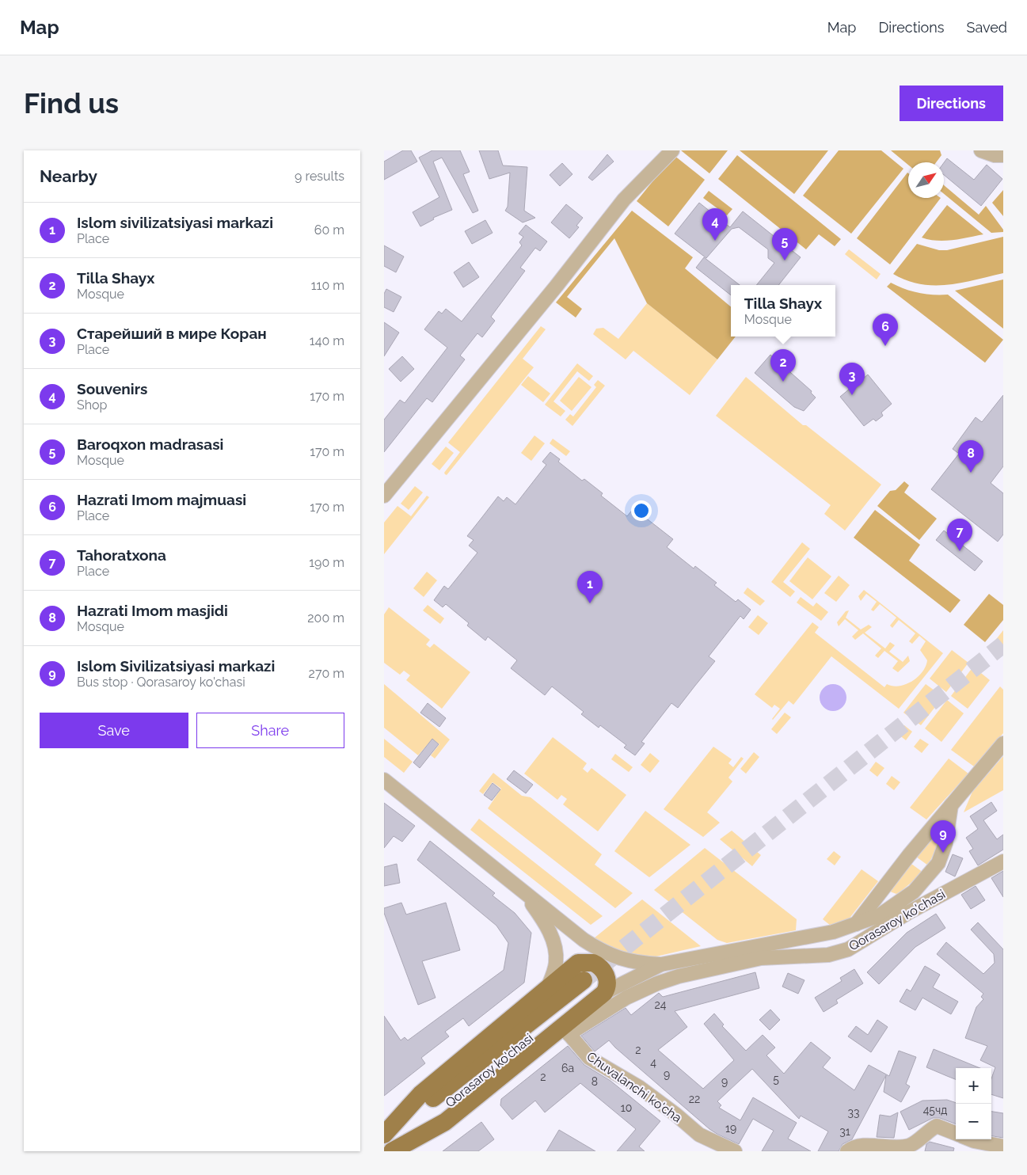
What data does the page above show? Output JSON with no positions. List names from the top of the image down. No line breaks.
{"streets":{"main road":["Qorasaroy ko'chasi"],"street":["Chuvalanchi ko'cha"]},"crossings":[["Qorasaroy ko'chasi","Chuvalanchi ko'cha"]],"house_numbers":["24","2","4","6a","9","2","5","8","9","22","10","45чд","33","19","31"],"north":"top right","page":{"header":"Map","nav":["Map","Directions","Saved"],"buttons":["Directions",["Save","Share"]],"title":"Find us","heading":["Nearby","9 results"],"list":[{"mark":"1","name":"Islom sivilizatsiyasi markazi","note":"Place","value":"60 m"},{"mark":"2","name":"Tilla Shayx","note":"Mosque","value":"110 m"},{"mark":"3","name":"Старейший в мире Коран","note":"Place","value":"140 m"},{"mark":"4","name":"Souvenirs","note":"Shop","value":"170 m"},{"mark":"5","name":"Baroqxon madrasasi","note":"Mosque","value":"170 m"},{"mark":"6","name":"Hazrati Imom majmuasi","note":"Place","value":"170 m"},{"mark":"7","name":"Tahoratxona","note":"Place","value":"190 m"},{"mark":"8","name":"Hazrati Imom masjidi","note":"Mosque","value":"200 m"},{"mark":"9","name":"Islom Sivilizatsiyasi markazi","note":"Bus stop · Qorasaroy ko'chasi","value":"270 m"}],"pins":["4","5","6","2","3","8","7","1","9"],"popup":["Tilla Shayx","Mosque"],"map_buttons":["+","−"]}}
